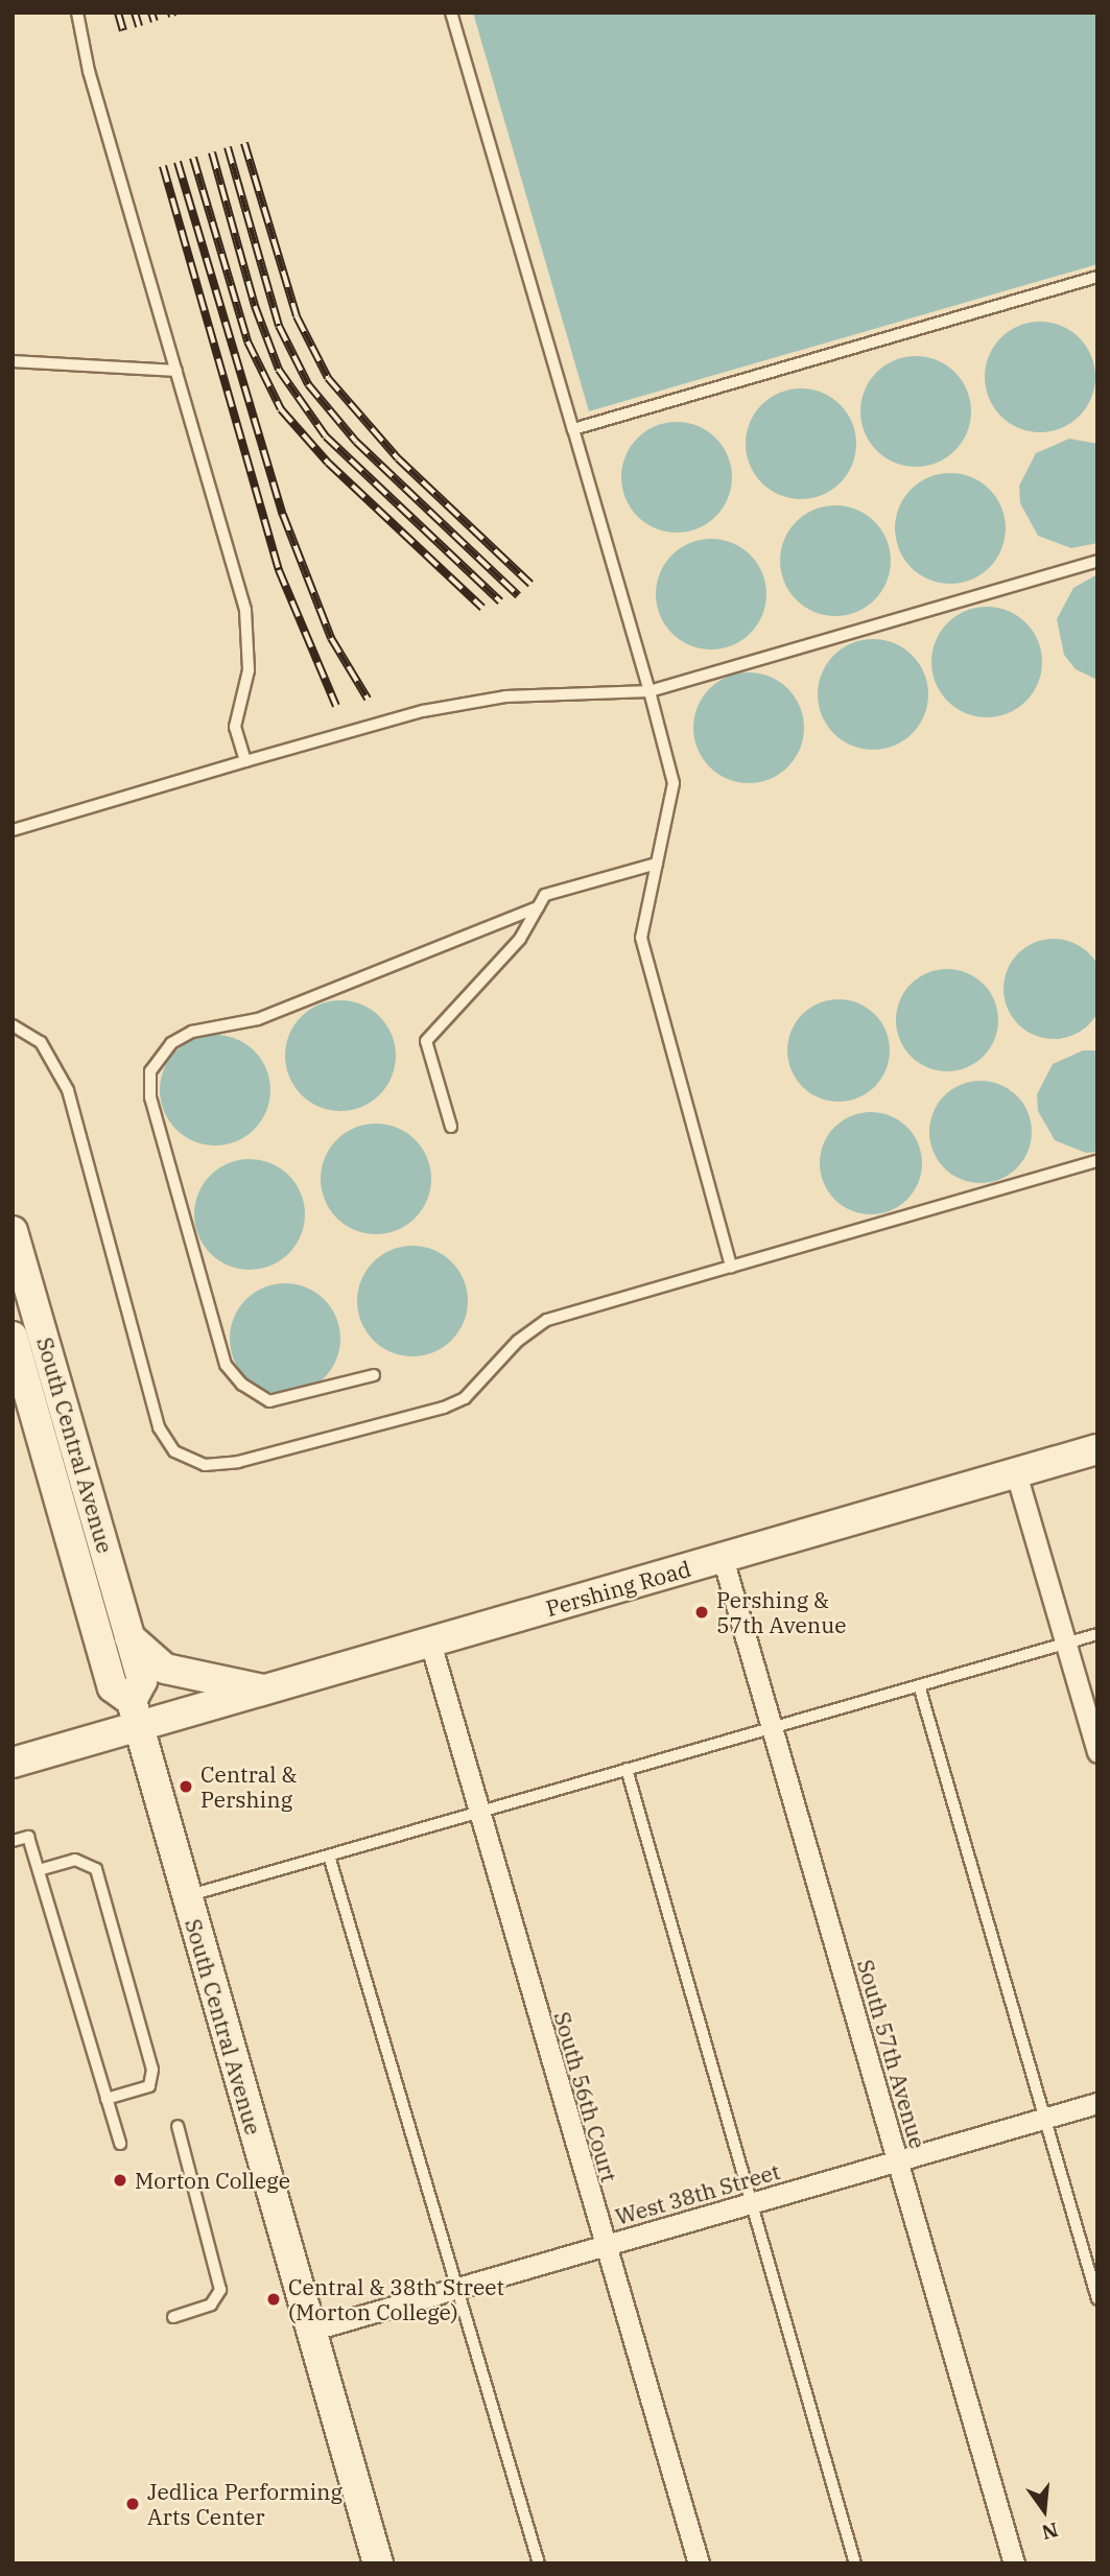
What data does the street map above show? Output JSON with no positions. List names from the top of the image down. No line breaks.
{"streets":{"main road":["South Central Avenue","Pershing Road"],"street":["South 57th Avenue","South 56th Court","West 38th Street"]},"crossings":[["South Central Avenue","Pershing Road"],["South Central Avenue","West 38th Street"],["Pershing Road","South 57th Avenue"],["Pershing Road","South 56th Court"],["South 57th Avenue","West 38th Street"],["South 56th Court","West 38th Street"]],"places":["Pershing & 57th Avenue","Central & Pershing","Morton College","Central & 38th Street (Morton College)","Jedlica Performing Arts Center"],"north":"bottom"}
